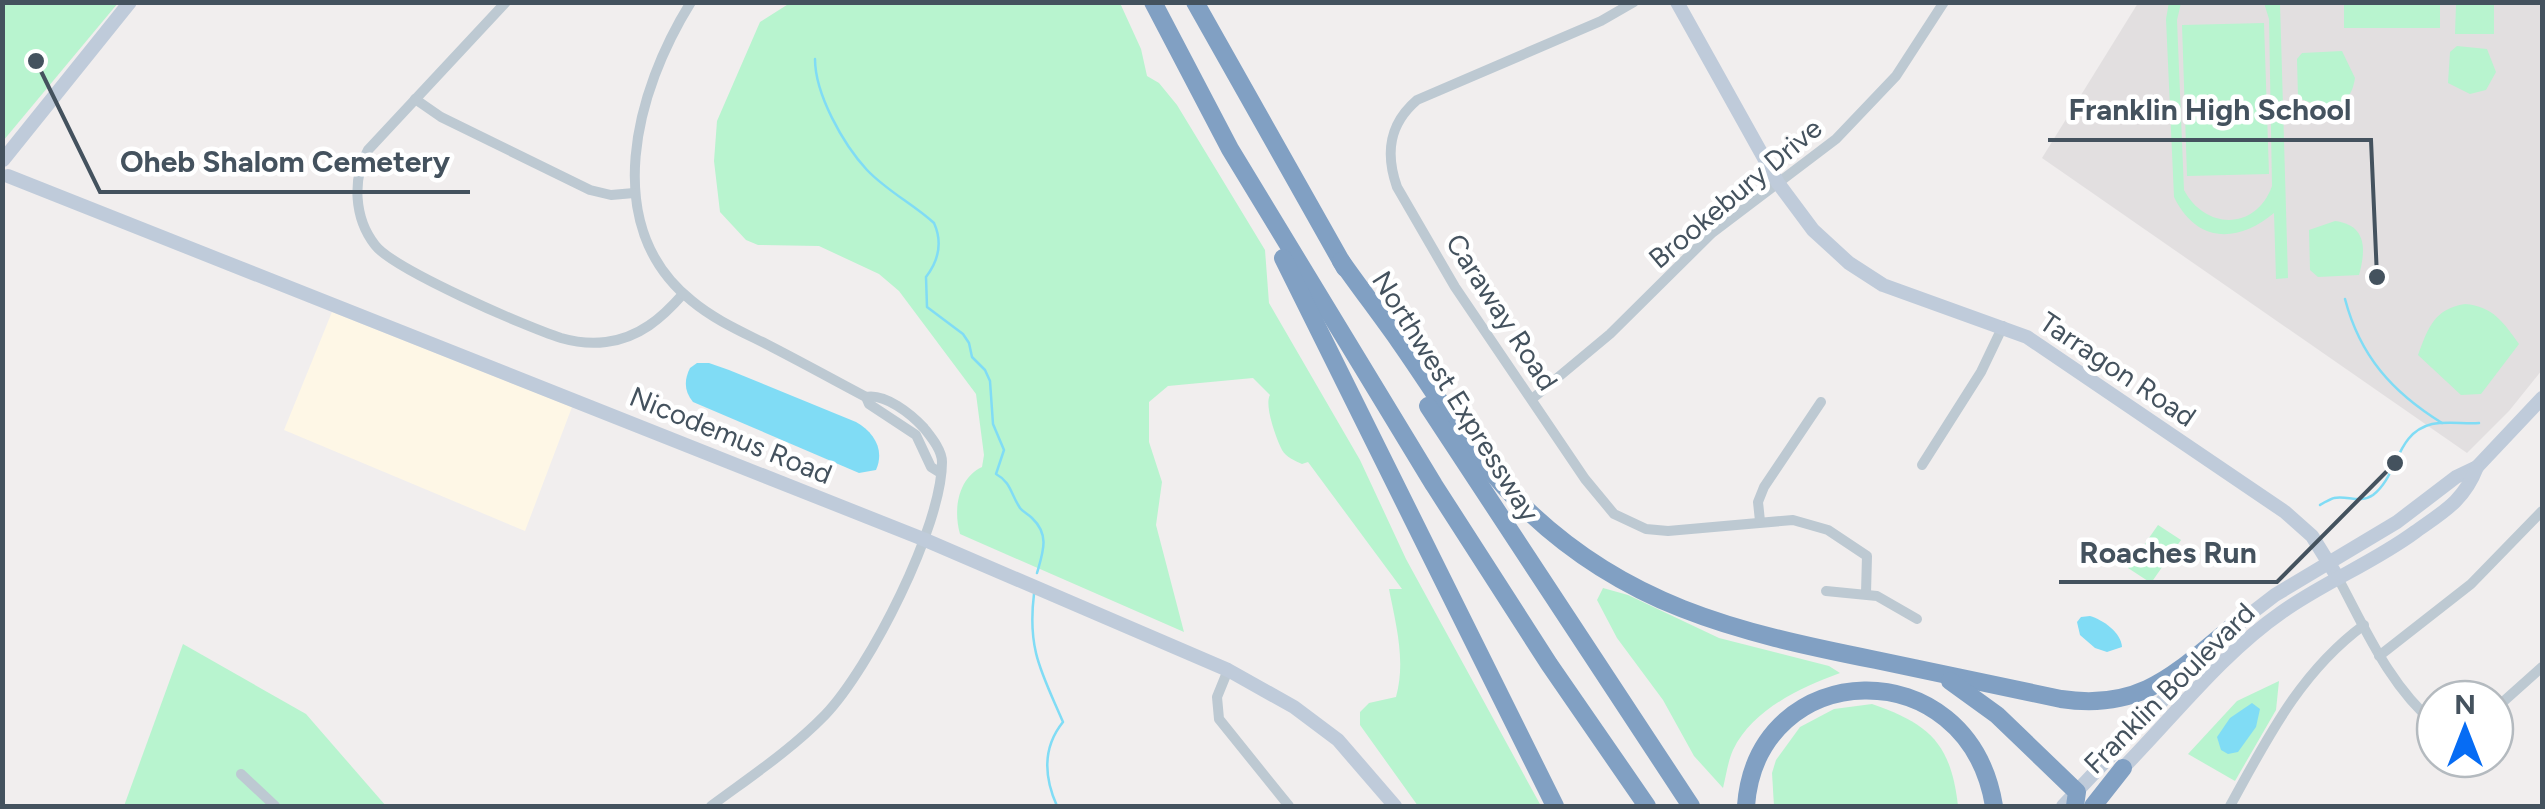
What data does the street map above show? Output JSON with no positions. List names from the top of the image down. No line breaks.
{"streets":{"highway":["Northwest Expressway"],"street":["Brookebury Drive","Caraway Road","Tarragon Road","Nicodemus Road","Franklin Boulevard"]},"crossings":[["Brookebury Drive","Caraway Road"],["Brookebury Drive","Tarragon Road"],["Tarragon Road","Franklin Boulevard"]],"places":["Oheb Shalom Cemetery","Franklin High School","Roaches Run"],"north":"top"}
